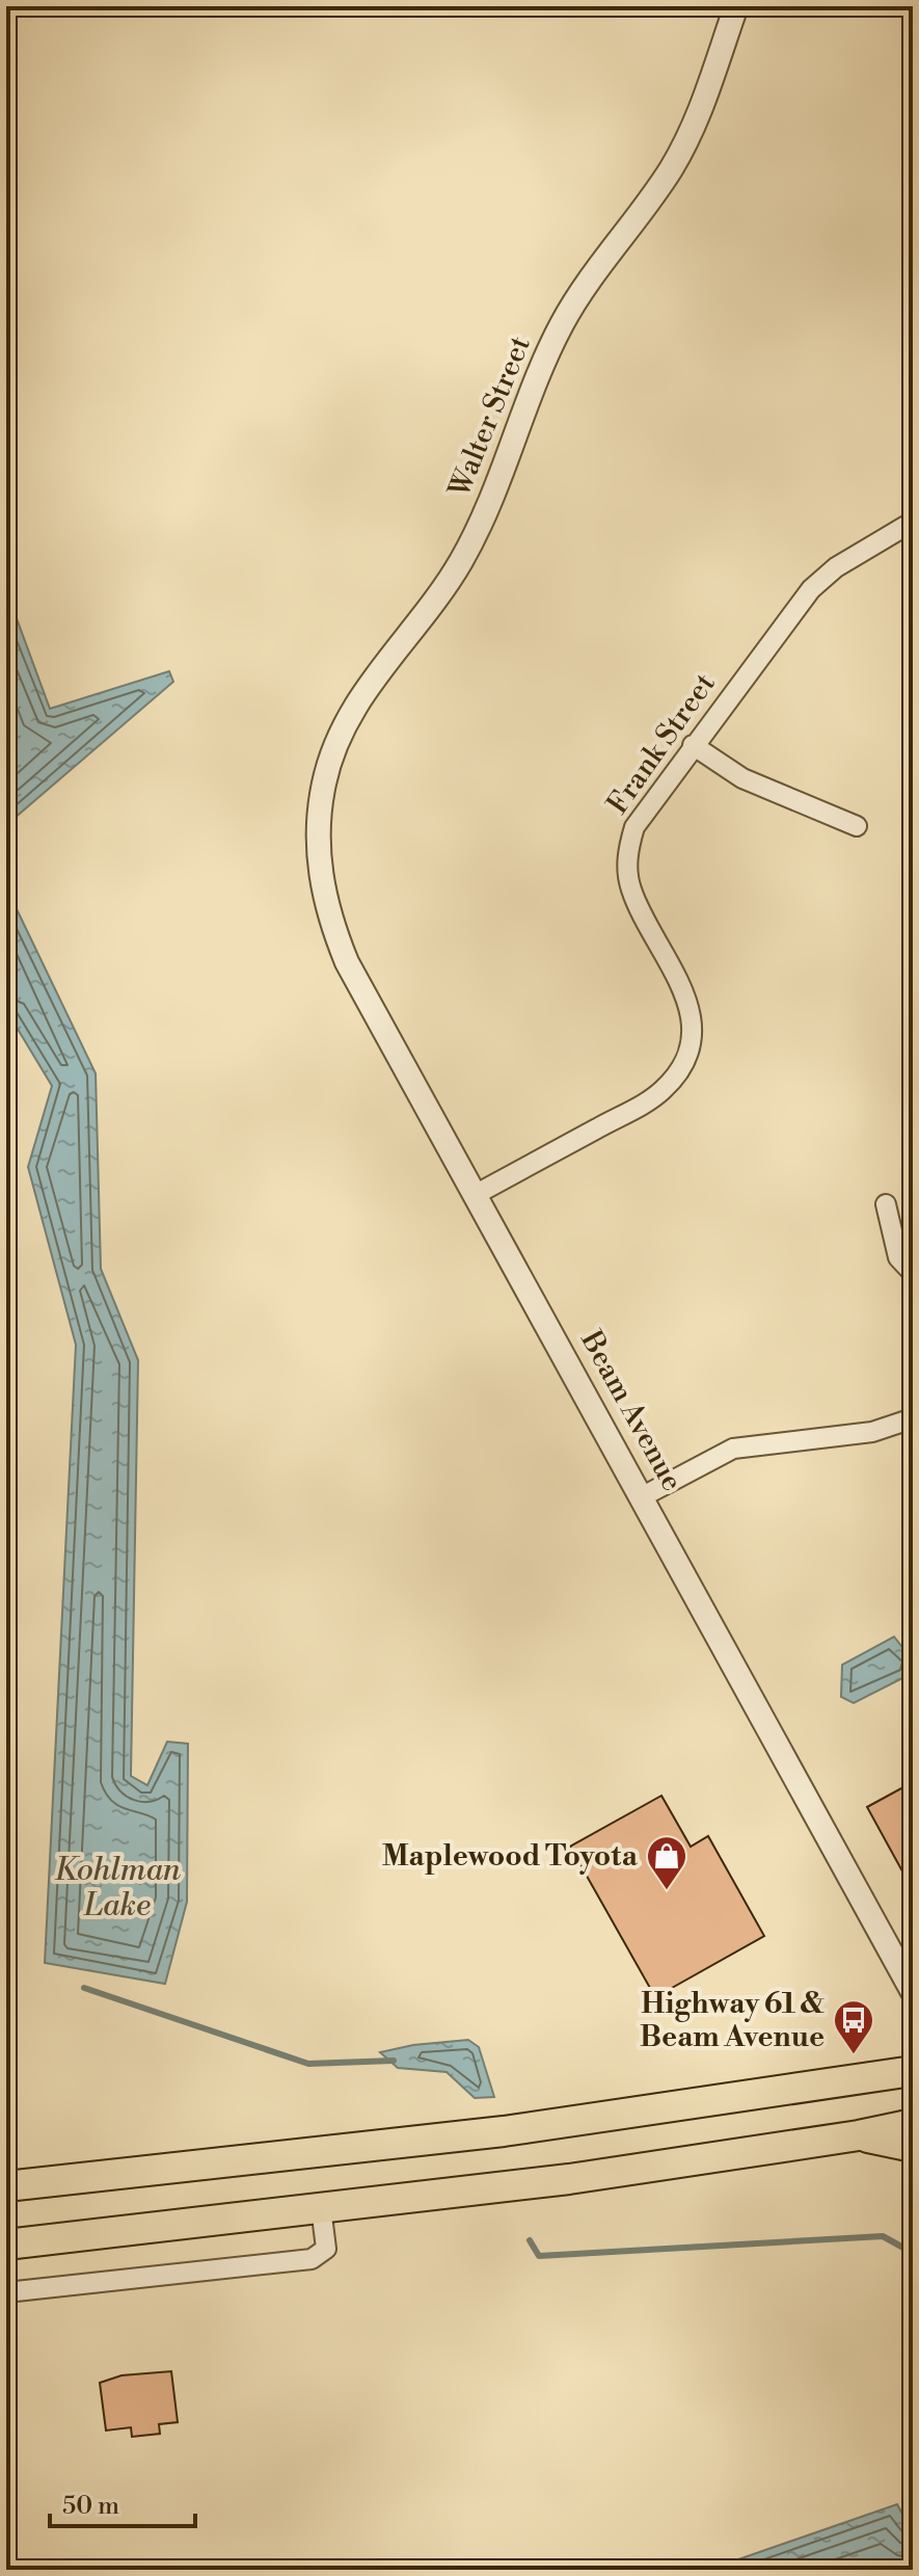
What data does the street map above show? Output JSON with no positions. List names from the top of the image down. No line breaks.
{"streets":{"street":["Walter Street","Frank Street","Beam Avenue"]},"crossings":[["Walter Street","Beam Avenue"],["Frank Street","Beam Avenue"]],"water":["Kohlman Lake"],"places":{"shop":["Maplewood Toyota"],"bus stop":["Highway 61 & Beam Avenue"]},"scale_bar":"50 m"}
